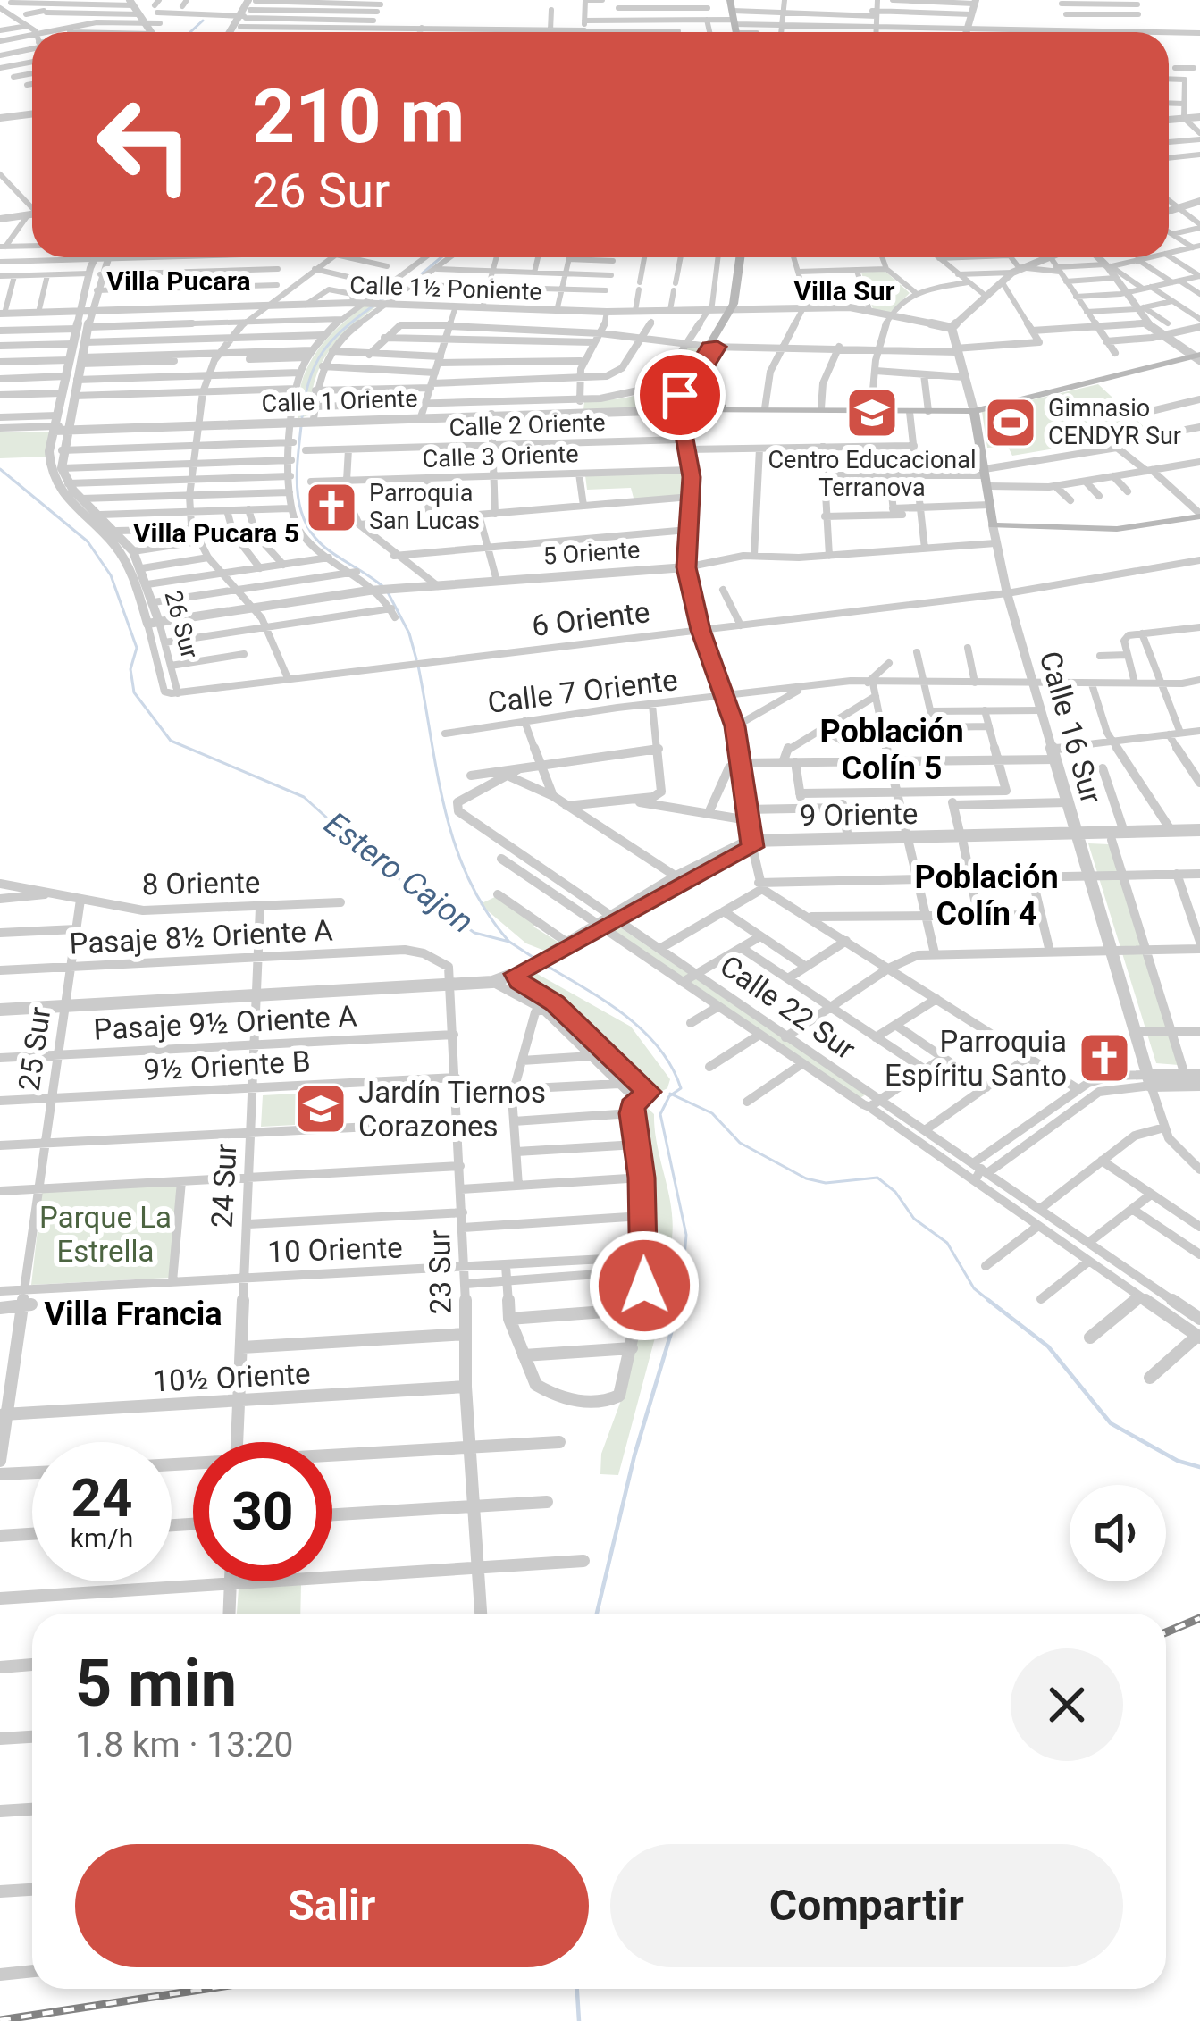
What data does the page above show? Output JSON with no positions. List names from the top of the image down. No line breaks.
{"streets":{"main road":["Calle 1 Oriente","Calle 16 Sur"],"street":["Calle 1½ Poniente","Calle 2 Oriente","Calle 3 Oriente","5 Oriente","6 Oriente","26 Sur","Calle 7 Oriente","9 Oriente","8 Oriente","Pasaje 8½ Oriente A","Calle 22 Sur","Pasaje 9½ Oriente A","25 Sur","9½ Oriente B","24 Sur","10 Oriente","23 Sur","10½ Oriente"]},"crossings":[["Calle 1½ Poniente","26 Sur"],["Calle 1½ Poniente","Calle 16 Sur"],["Calle 1 Oriente","26 Sur"],["Calle 1 Oriente","Calle 16 Sur"],["5 Oriente","26 Sur"],["5 Oriente","Calle 16 Sur"],["6 Oriente","26 Sur"],["6 Oriente","Calle 16 Sur"],["Calle 16 Sur","9 Oriente"],["9 Oriente","Pasaje 8½ Oriente A"],["9 Oriente","Calle 22 Sur"],["9 Oriente","25 Sur"],["9 Oriente","24 Sur"],["9 Oriente","23 Sur"],["8 Oriente","Pasaje 8½ Oriente A"],["8 Oriente","25 Sur"],["8 Oriente","24 Sur"],["Pasaje 8½ Oriente A","25 Sur"],["Pasaje 8½ Oriente A","24 Sur"],["Pasaje 8½ Oriente A","23 Sur"],["Pasaje 9½ Oriente A","25 Sur"],["Pasaje 9½ Oriente A","24 Sur"],["Pasaje 9½ Oriente A","23 Sur"],["25 Sur","9½ Oriente B"],["25 Sur","10 Oriente"],["25 Sur","10½ Oriente"],["9½ Oriente B","24 Sur"],["9½ Oriente B","23 Sur"],["24 Sur","10 Oriente"],["24 Sur","10½ Oriente"],["10 Oriente","23 Sur"],["23 Sur","10½ Oriente"]],"districts":["Villa Pucara","Villa Sur","Villa Pucara 5","Población Colín 5","Población Colín 4","Villa Francia"],"water":["Estero Cajon"],"parks":["Parque La Estrella"],"places":{"school or university":["Centro Educacional Terranova","Jardín Tiernos Corazones"],"sports":["Gimnasio CENDYR Sur"],"church":["Parroquia San Lucas","Parroquia Espíritu Santo"]},"page":{"turn":["210 m","26 Sur"],"speed":"24 km/h","limit":"30","heading":["5 min","1.8 km · 13:20"],"buttons":["Salir","Compartir"]}}
